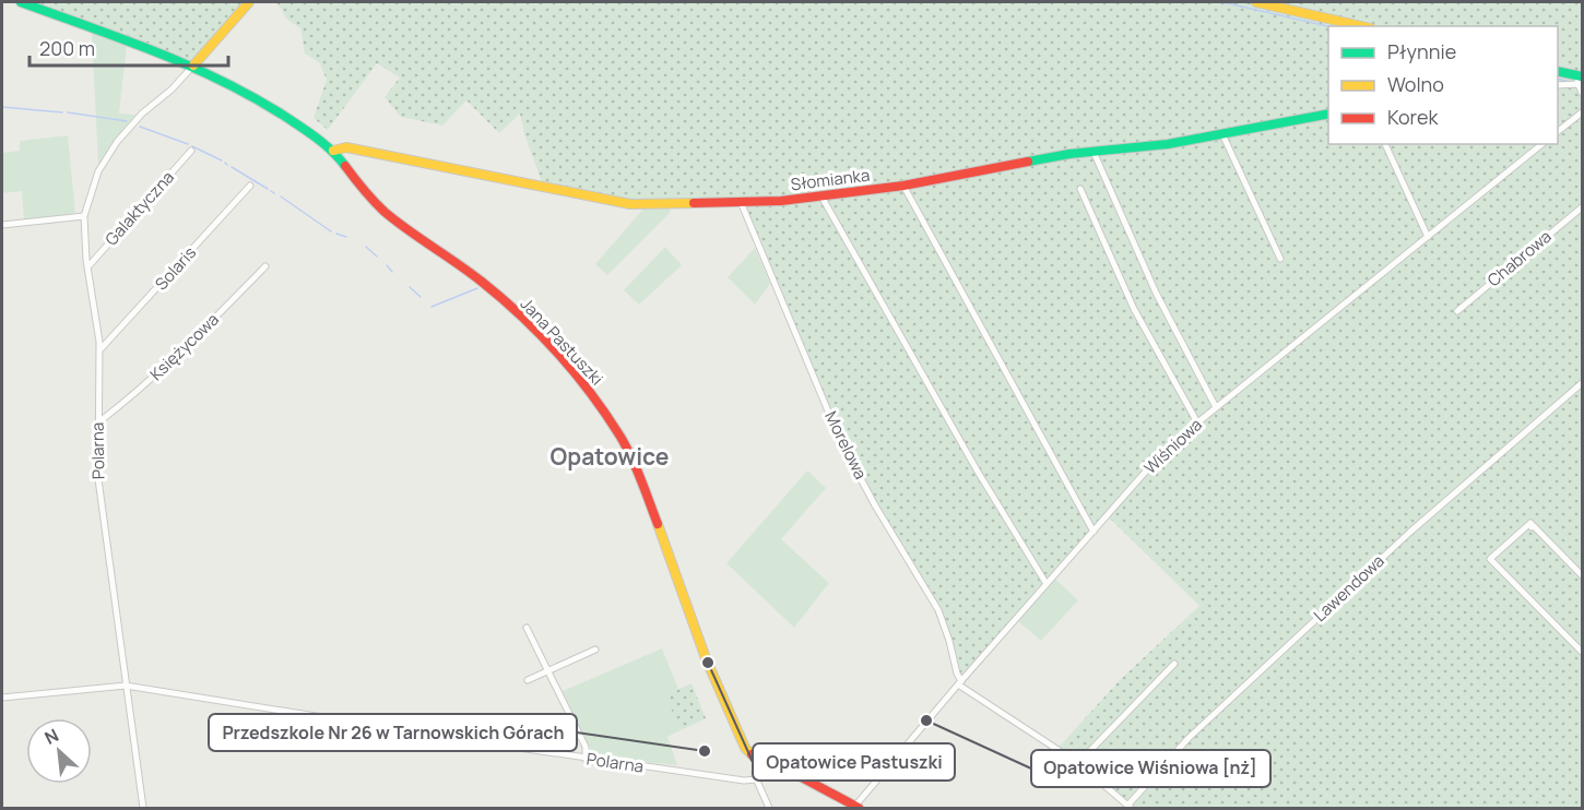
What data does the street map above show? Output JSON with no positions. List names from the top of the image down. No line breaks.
{"streets":{"main road":["Słomianka","Jana Pastuszki"],"street":["Galaktyczna","Chabrowa","Solaris","Księżycowa","Morelowa","Wiśniowa","Polarna","Lawendowa"]},"crossings":[["Słomianka","Jana Pastuszki"],["Słomianka","Morelowa"],["Galaktyczna","Polarna"],["Solaris","Polarna"],["Księżycowa","Polarna"],["Morelowa","Wiśniowa"]],"districts":["Opatowice"],"places":["Opatowice Pastuszki","Opatowice Wiśniowa [nż]","Przedszkole Nr 26 w Tarnowskich Górach"],"legend":["Płynnie","Wolno","Korek"],"scale_bar":"200 m","north":"top left"}
